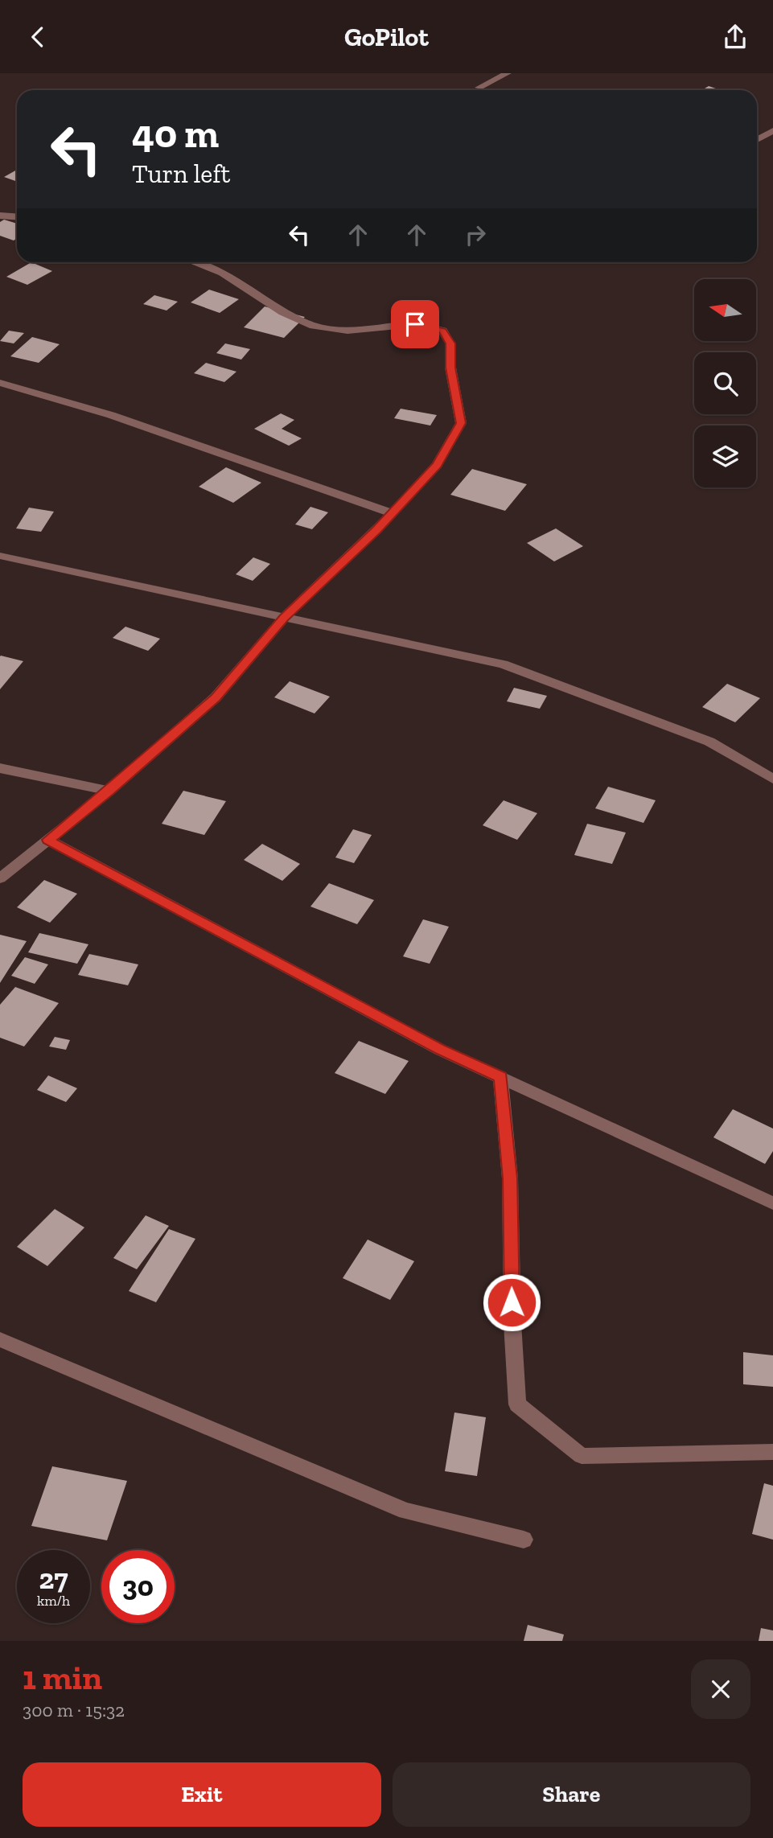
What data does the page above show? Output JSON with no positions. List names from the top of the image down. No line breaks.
{"north":"left","page":{"header":"GoPilot","turn":["40 m","Turn left"],"speed":"27 km/h","limit":"30","heading":["1 min","300 m · 15:32"],"buttons":["Exit","Share"]}}
